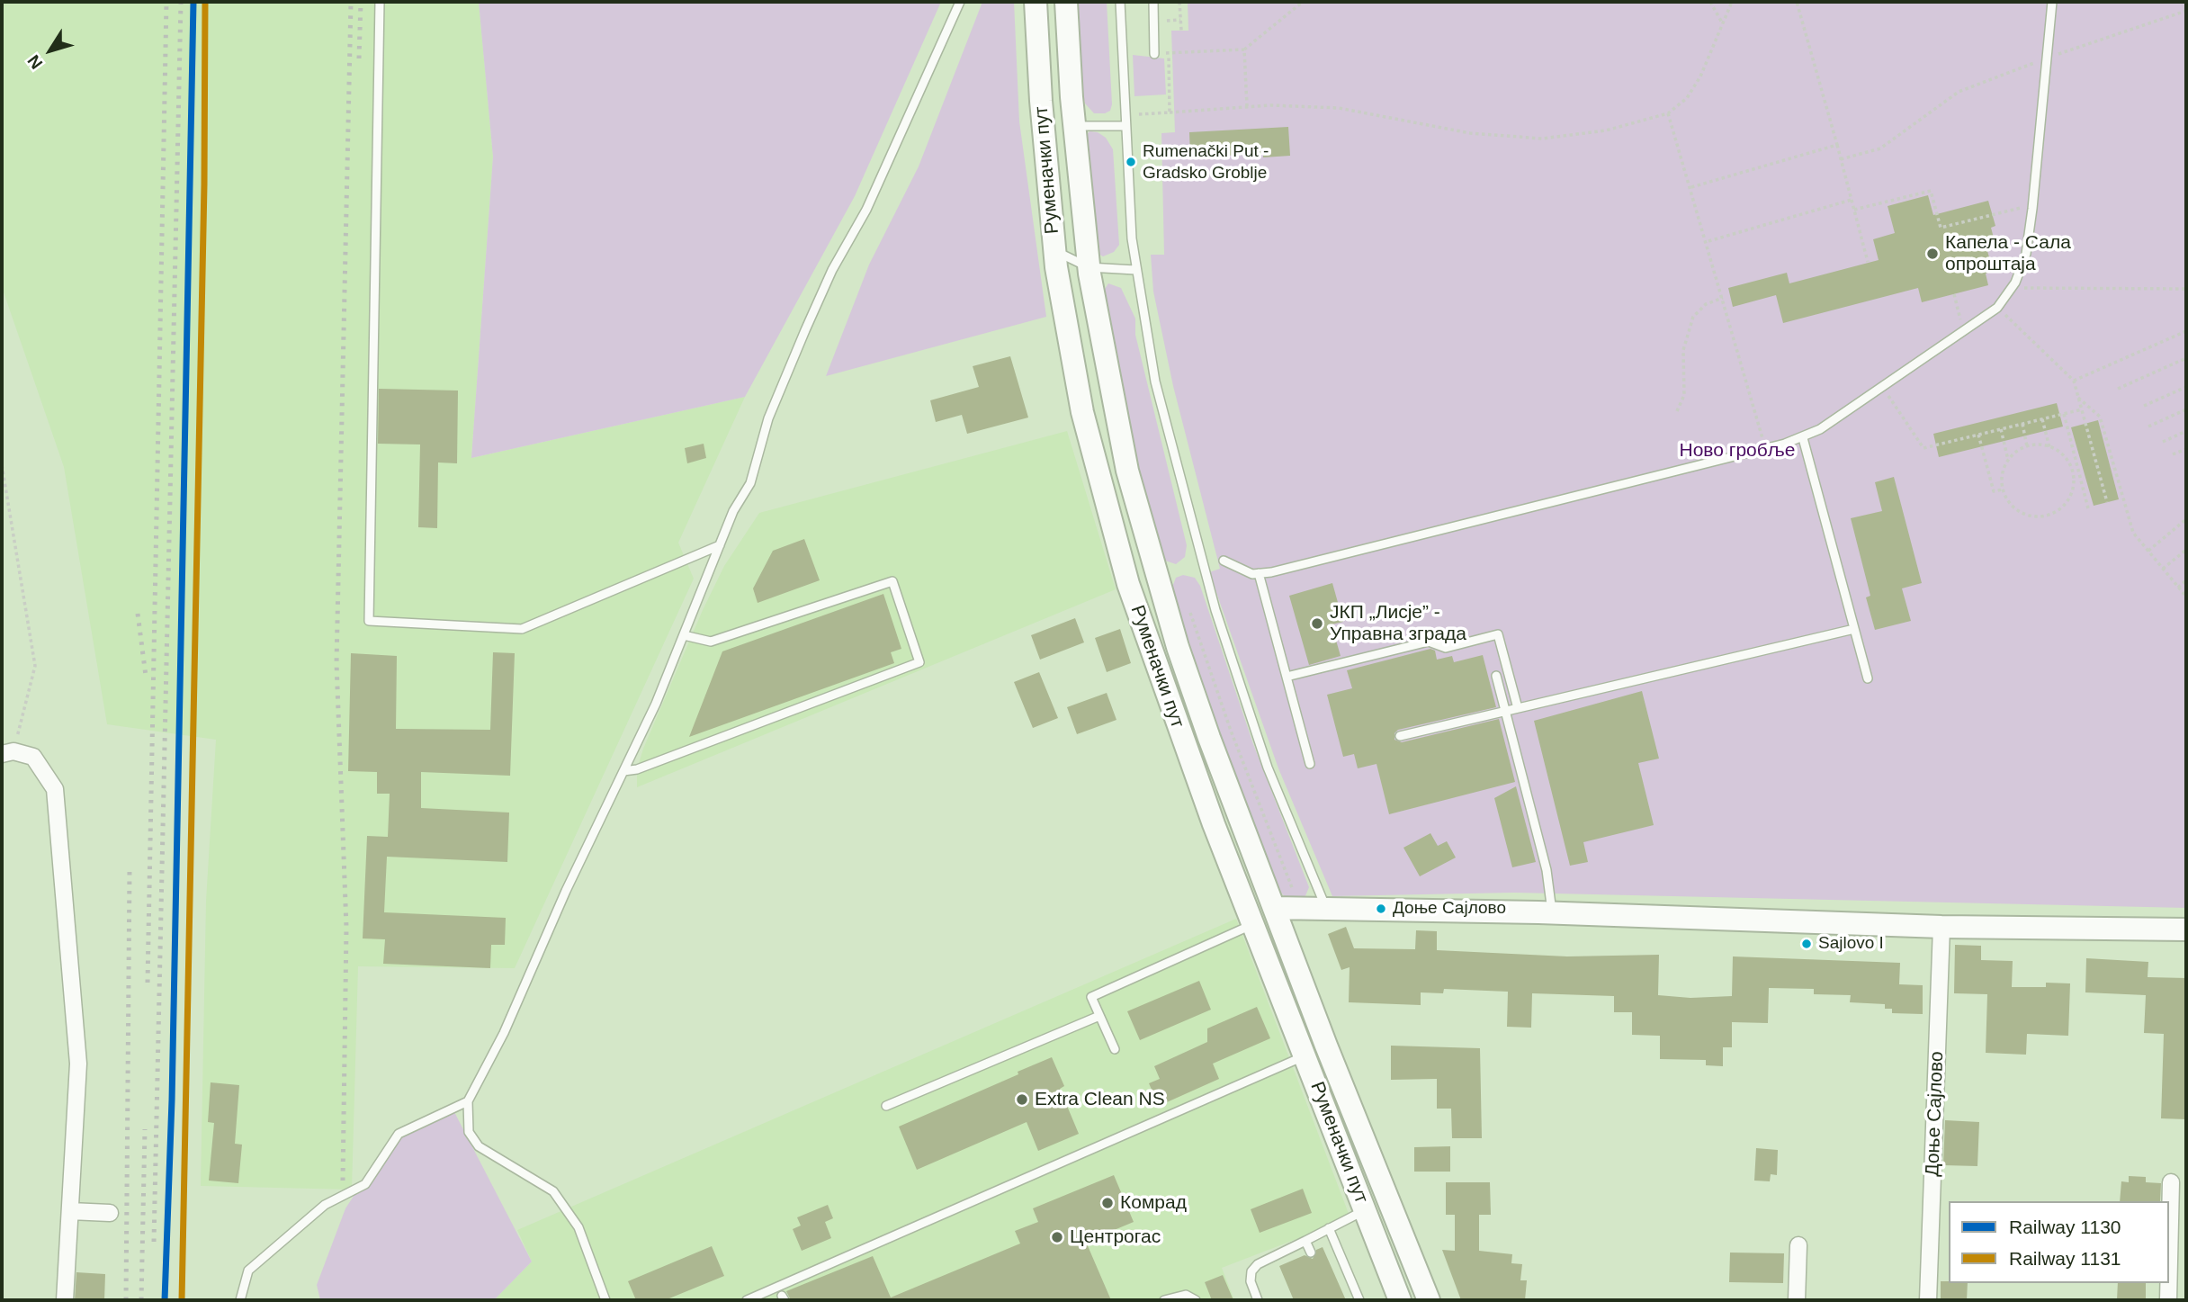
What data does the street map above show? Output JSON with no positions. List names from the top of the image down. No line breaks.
{"streets":{"main road":["Руменачки пут"],"street":["Доње Сајлово"]},"parks":["Ново гробље"],"places":["Rumenački Put - Gradsko Groblje","Капела - Сала опроштаја","ЈКП „Лисје” - Управна зграда","Доње Сајлово","Sajlovo I","Extra Clean NS","Комрад","Центрогас"],"lines":["rail line 1130","rail line 1131"],"legend":["Railway 1130","Railway 1131"],"north":"bottom left"}
